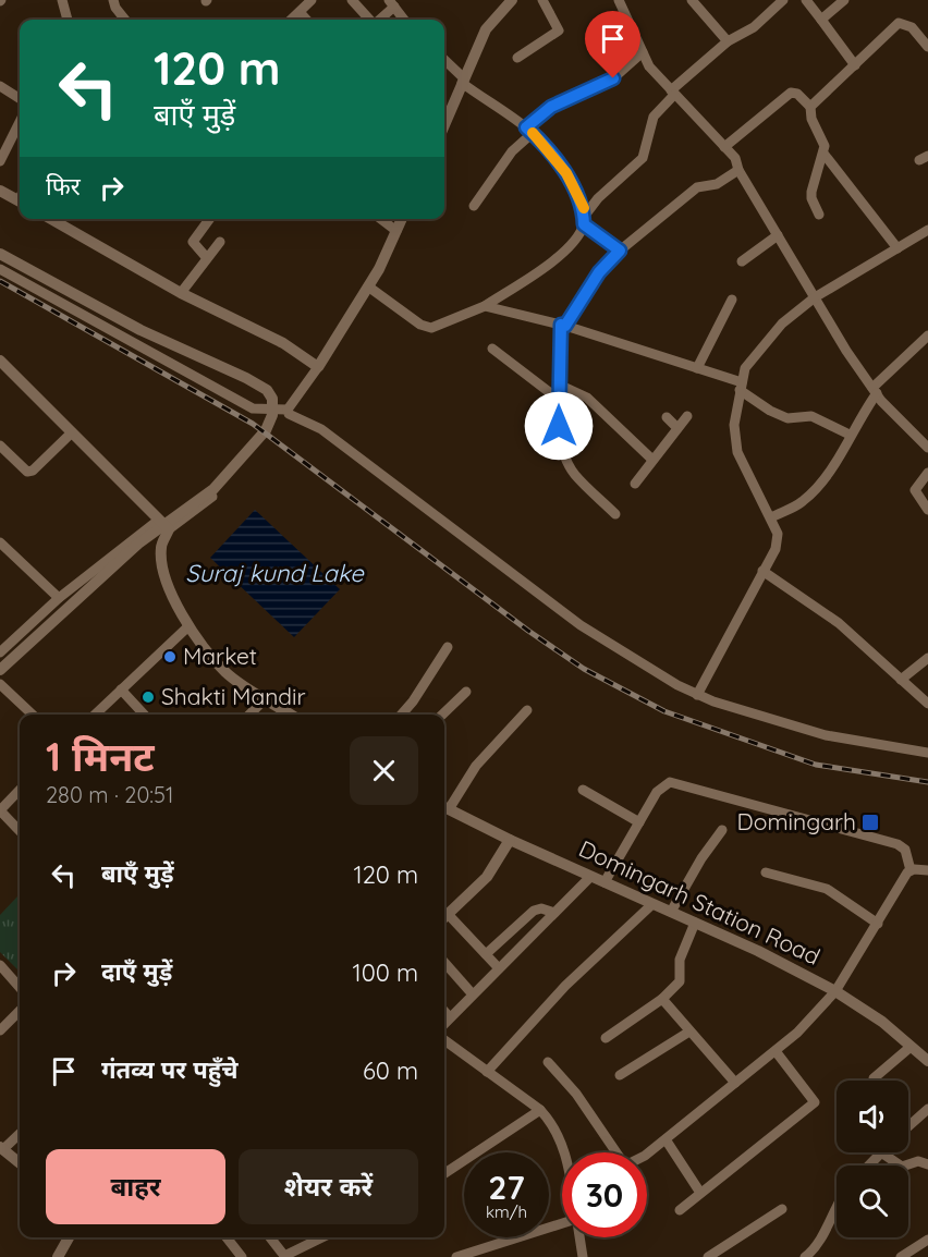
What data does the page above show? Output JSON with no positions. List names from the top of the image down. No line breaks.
{"streets":{"street":["Domingarh Station Road"]},"water":["Suraj kund Lake"],"places":{"other":["Market","Shakti Mandir"],"transit":["Domingarh"]},"page":{"turn":["120 m","बाएँ मुड़ें"],"then":"फिर","heading":["1 मिनट","280 m · 20:51"],"list":[{"name":"बाएँ मुड़ें","value":"120 m"},{"name":"दाएँ मुड़ें","value":"100 m"},{"name":"गंतव्य पर पहुँचे","value":"60 m"}],"buttons":["बाहर","शेयर करें"],"speed":"27 km/h","limit":"30"}}
